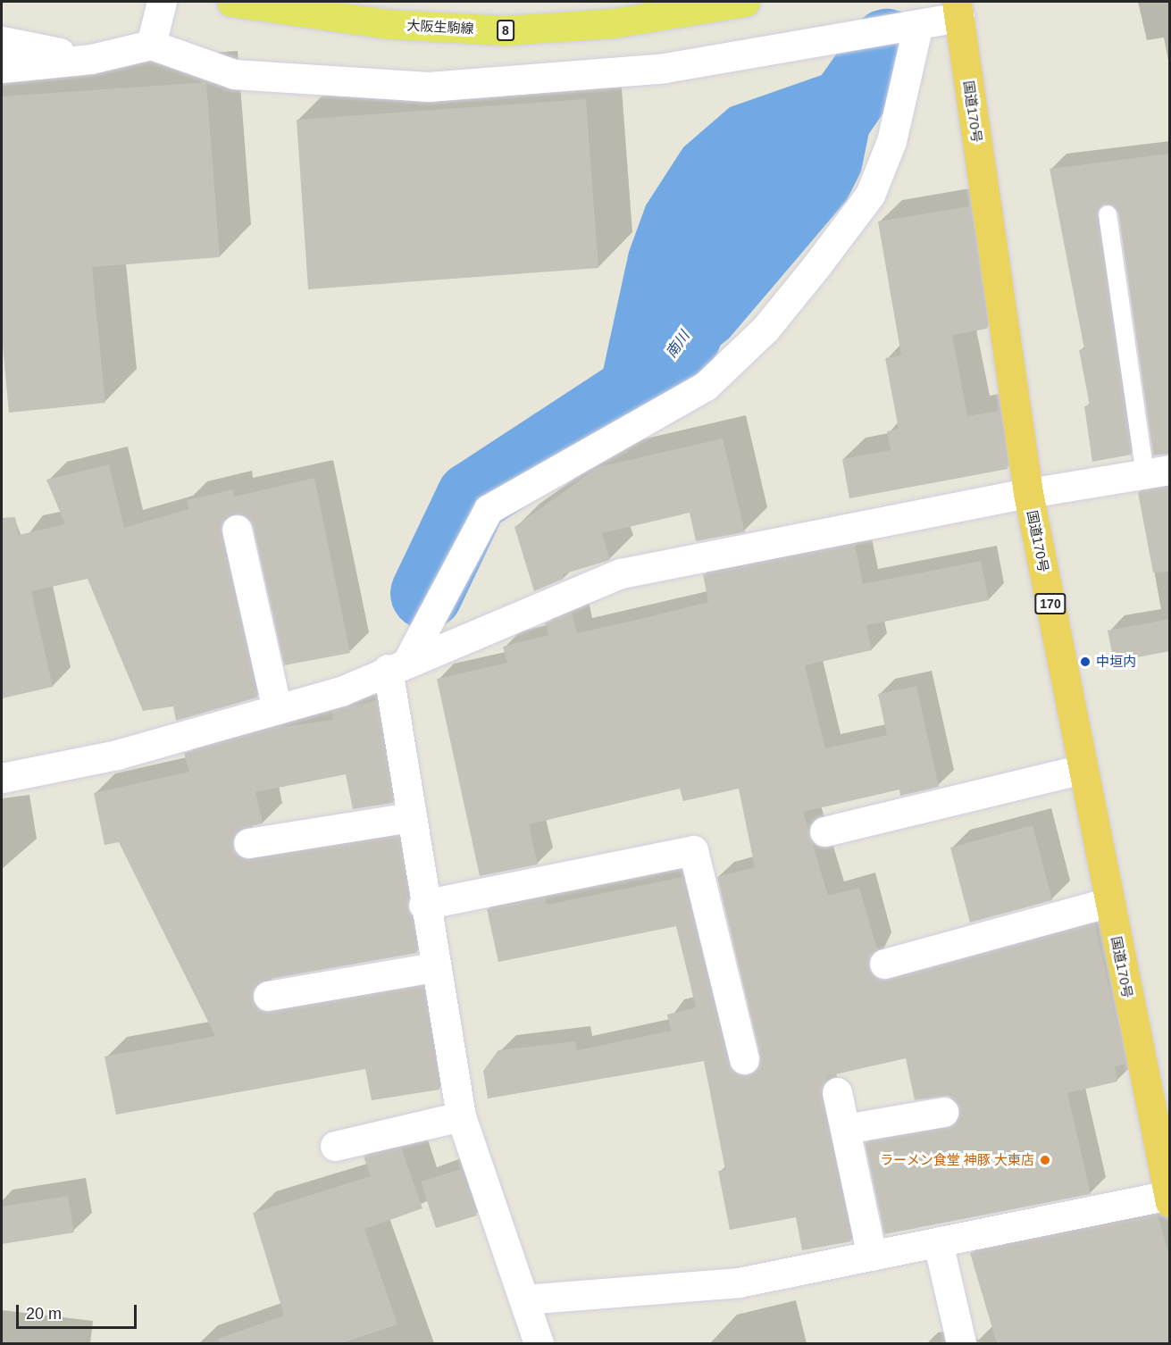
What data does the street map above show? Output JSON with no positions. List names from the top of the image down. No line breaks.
{"streets":{"highway":["国道170号","170"],"main road":["大阪生駒線","8"]},"water":["南川"],"places":["中垣内","ラーメン食堂 神豚 大東店"],"scale_bar":"20 m"}
